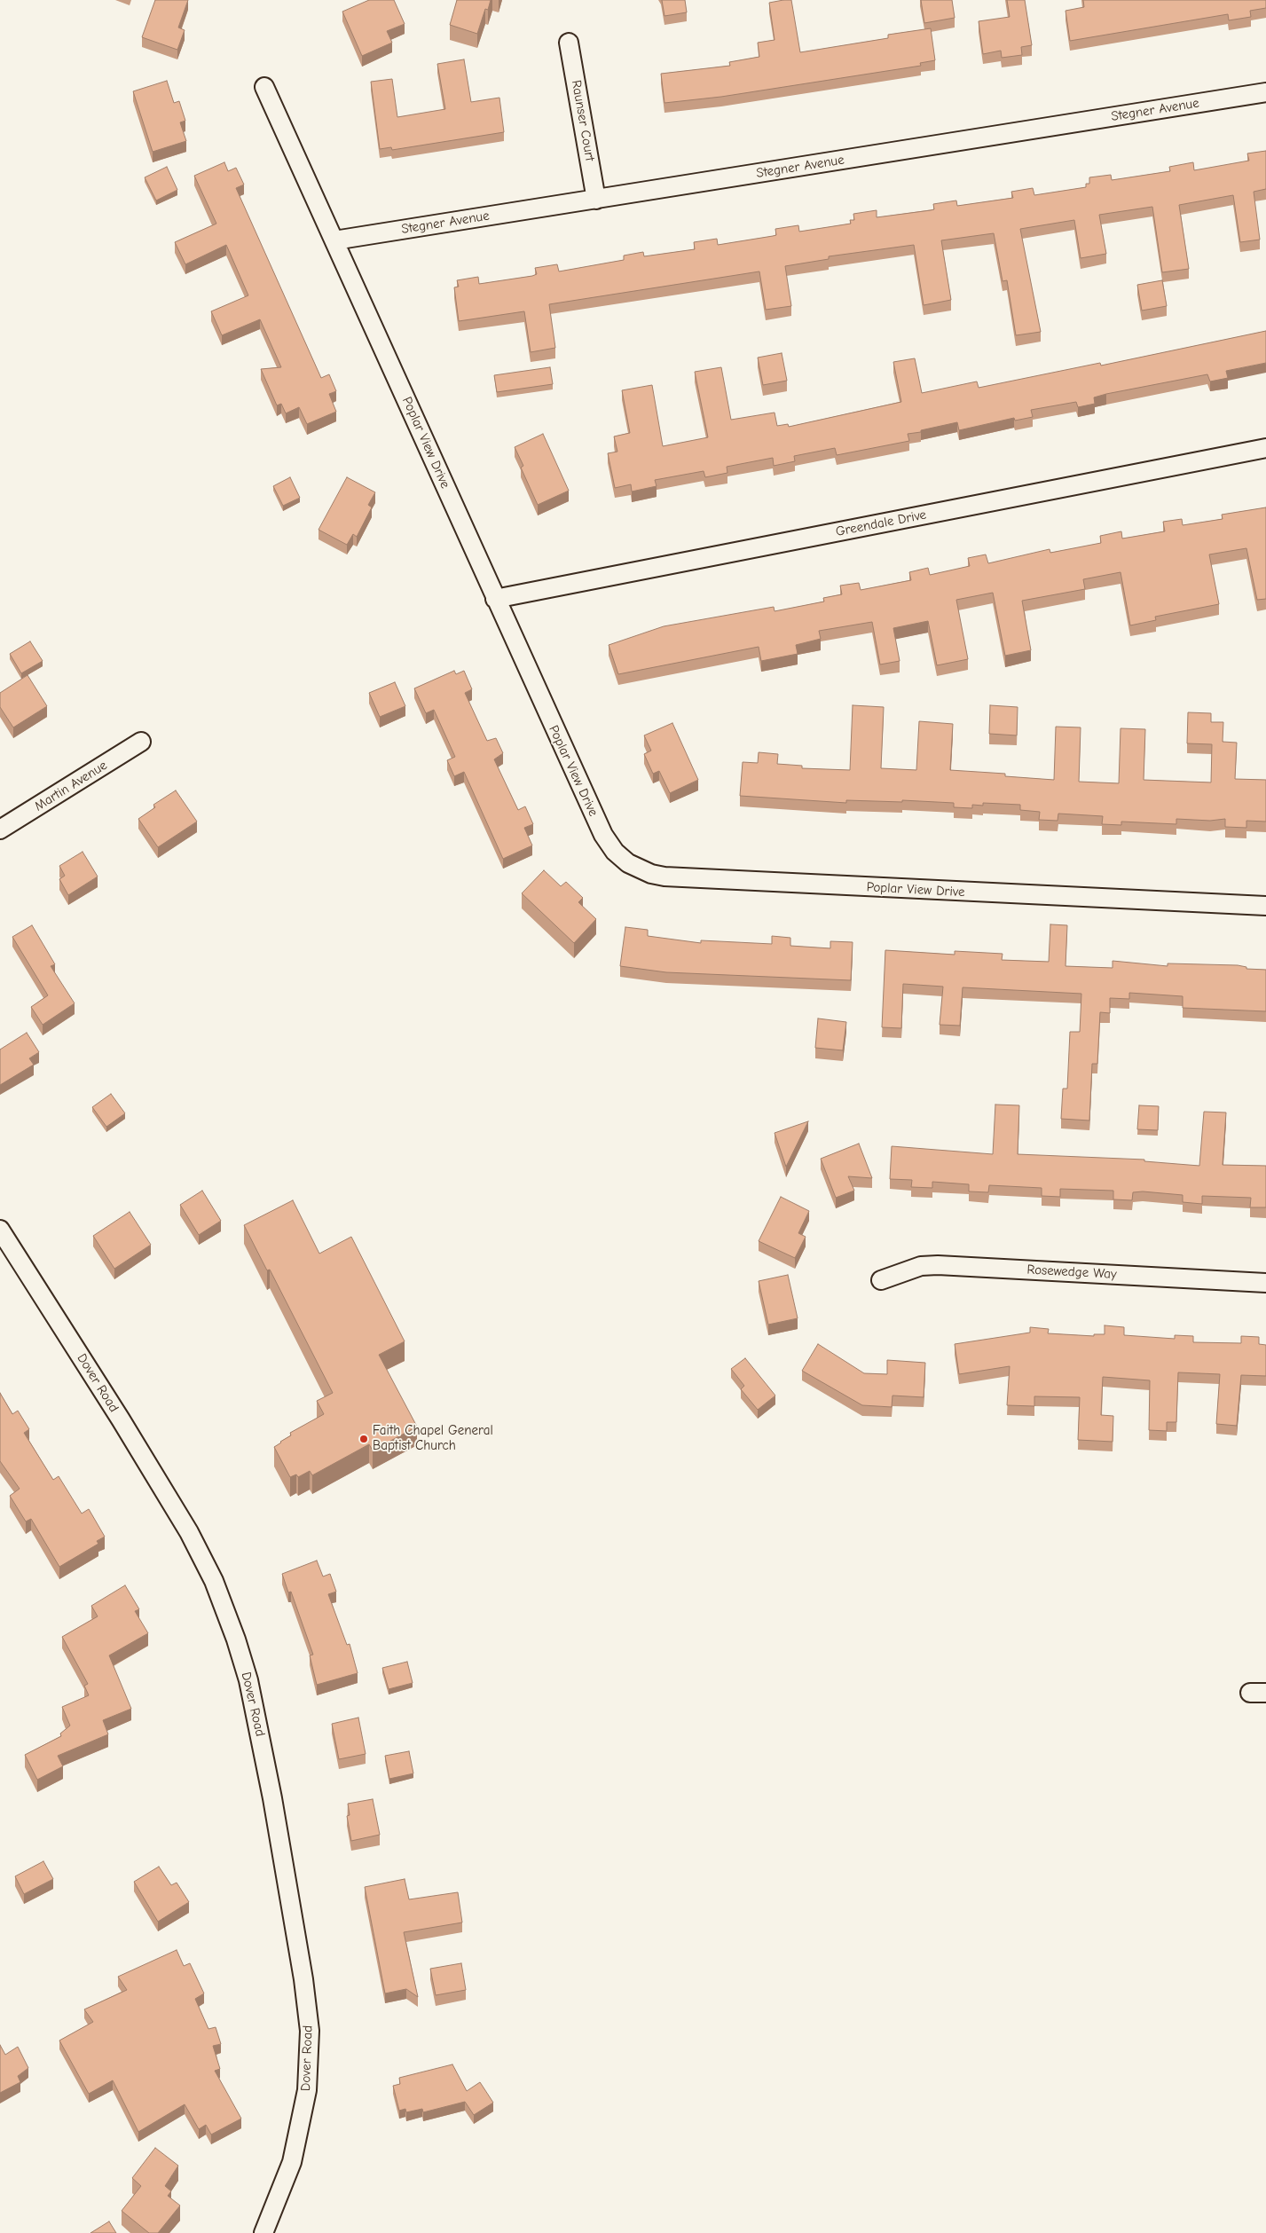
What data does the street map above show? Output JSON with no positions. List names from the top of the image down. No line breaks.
{"streets":{"street":["Stegner Avenue","Raunser Court","Poplar View Drive","Greendale Drive","Martin Avenue","Rosewedge Way","Dover Road"]},"crossings":[["Stegner Avenue","Raunser Court"],["Stegner Avenue","Poplar View Drive"],["Poplar View Drive","Greendale Drive"]],"places":["Faith Chapel General Baptist Church"]}
